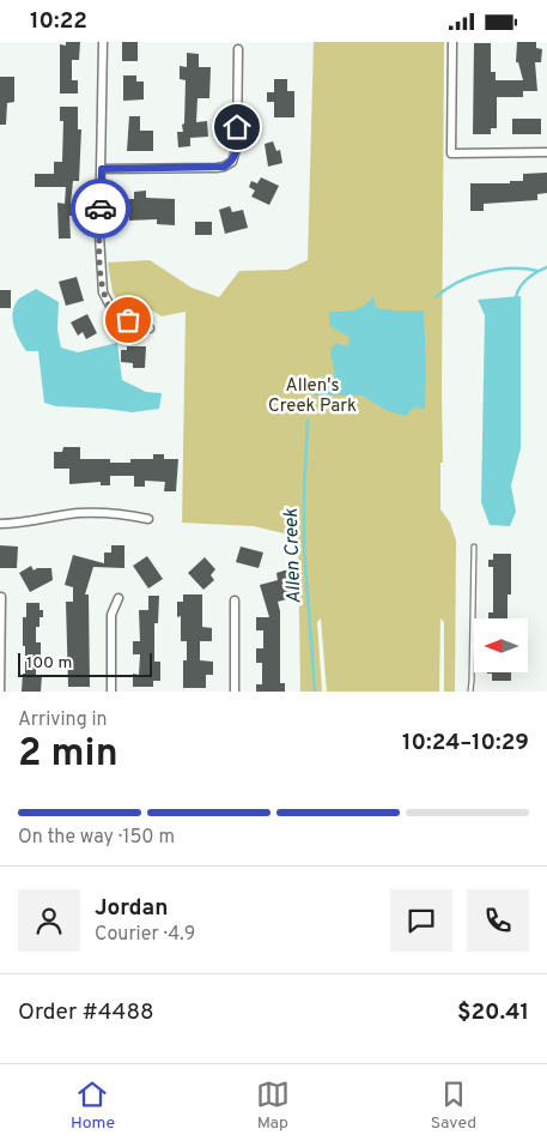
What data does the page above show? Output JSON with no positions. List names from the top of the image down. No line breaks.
{"water":["Allen Creek"],"parks":["Allen's Creek Park"],"scale_bar":"100 m","north":"left","page":{"status":"10:22","scale":"100 m","heading":["2 min","Arriving in","10:24–10:29"],"panel":["Jordan","Courier · 4.9","Order #4488","$20.41"],"bar":"On the way · 150 m","tabs":["Home","Map","Saved"]}}
